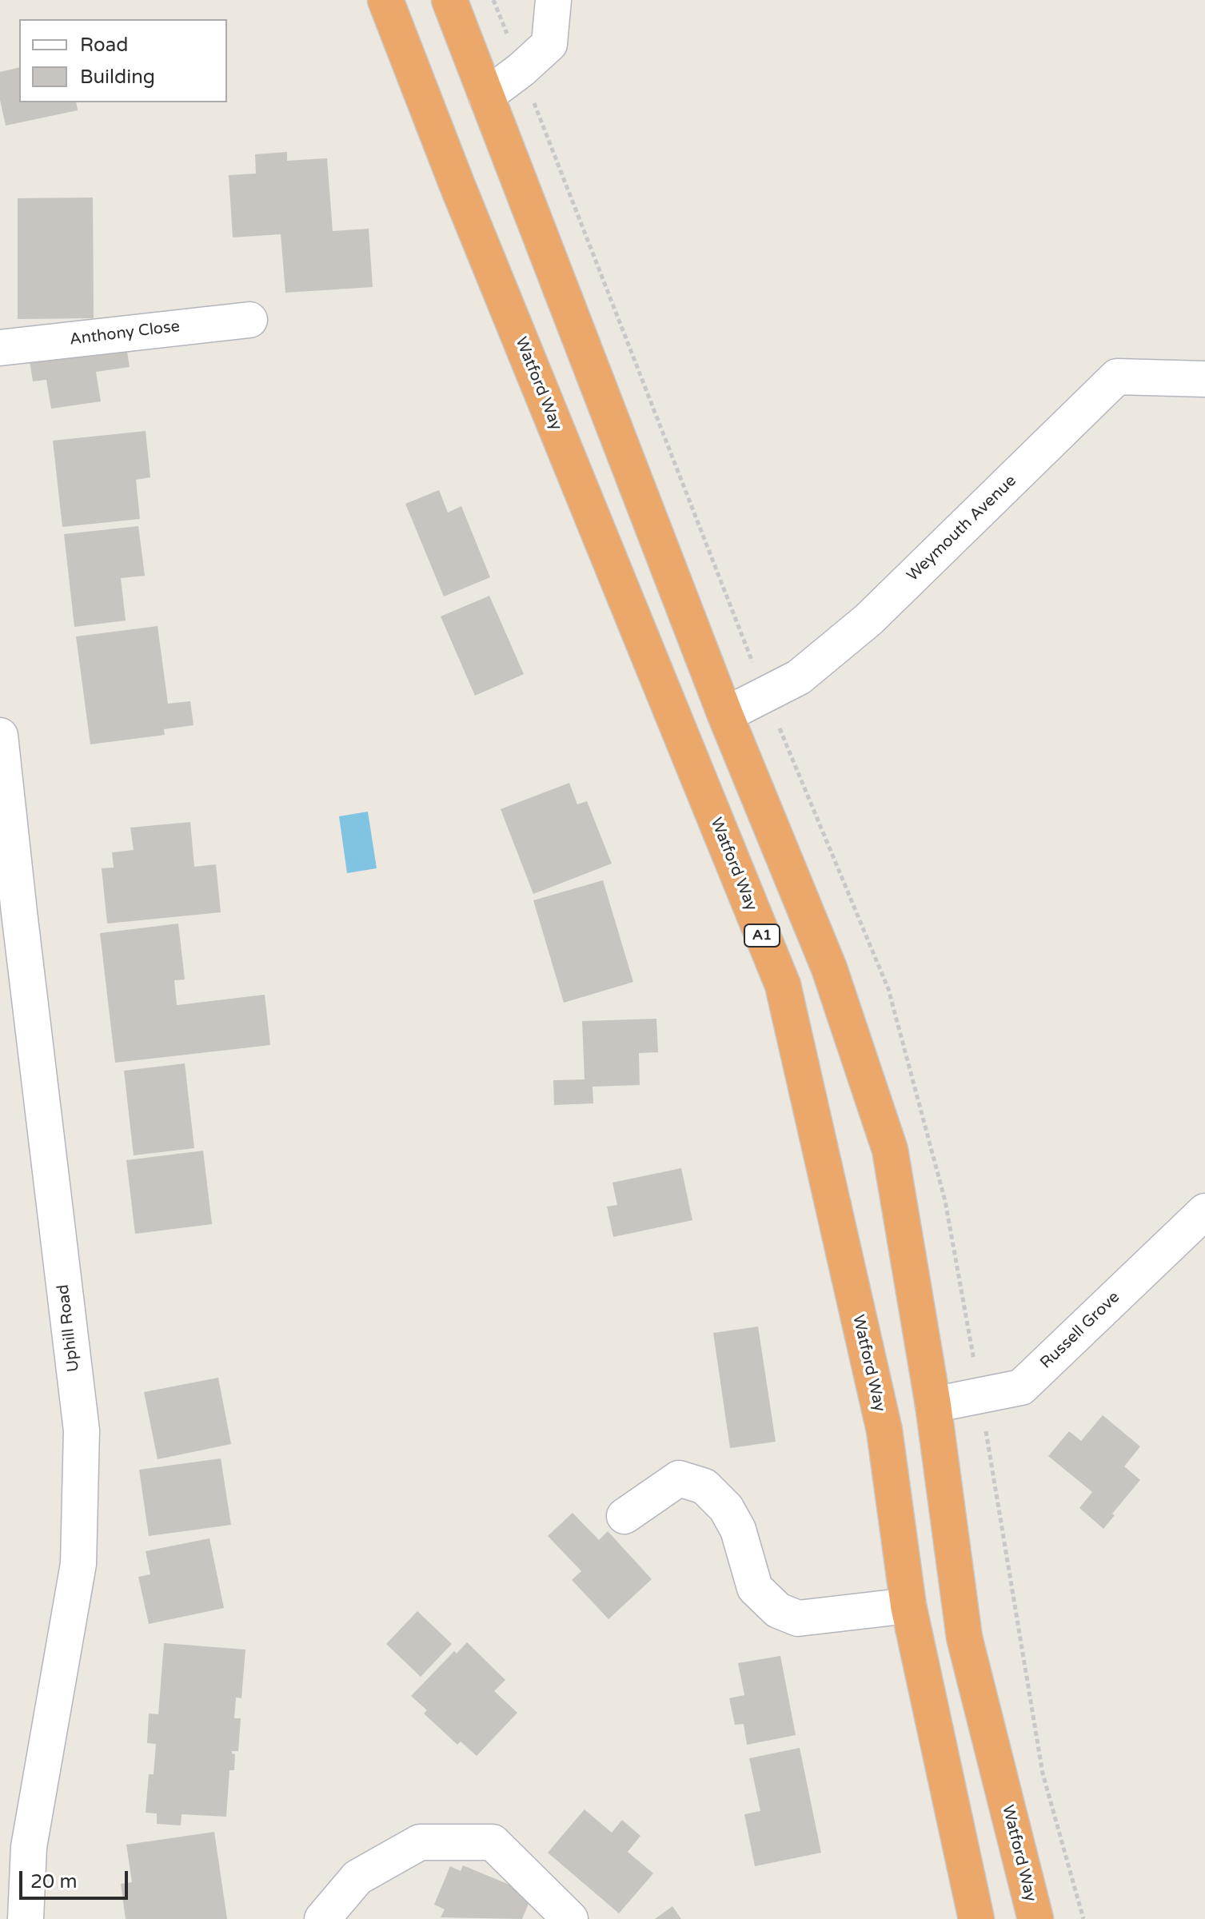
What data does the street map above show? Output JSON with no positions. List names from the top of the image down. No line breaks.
{"streets":{"highway":["Watford Way","A1"],"street":["Anthony Close","Weymouth Avenue","Uphill Road","Russell Grove"]},"crossings":[["Watford Way","Weymouth Avenue"],["Watford Way","Russell Grove"]],"legend":["Road","Building"],"scale_bar":"20 m"}
